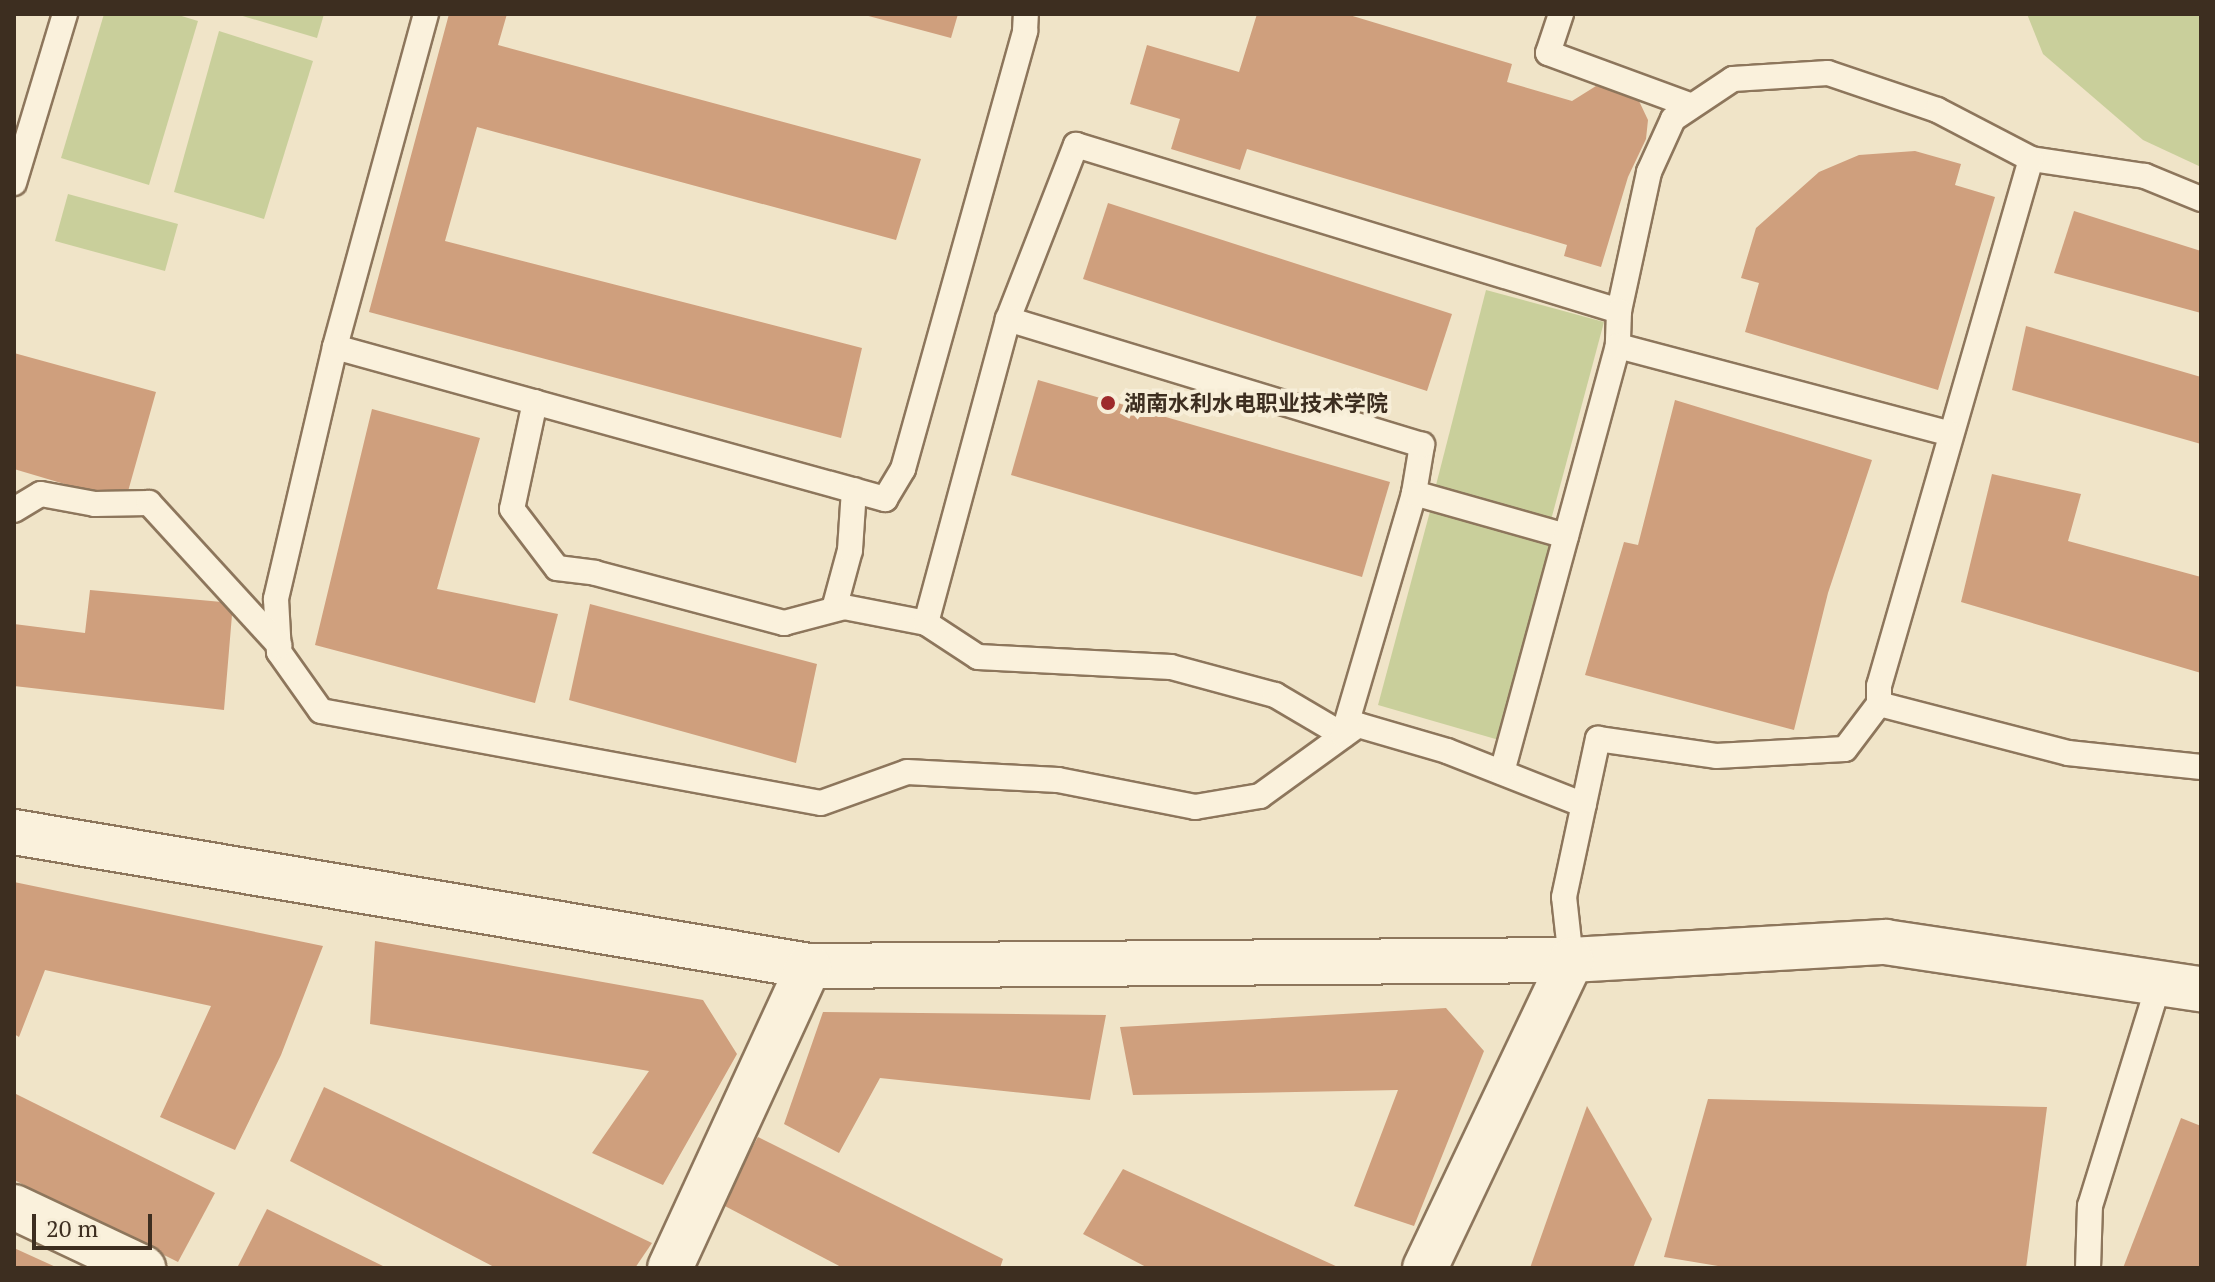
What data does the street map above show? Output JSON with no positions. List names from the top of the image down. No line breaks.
{"places":["湖南水利水电职业技术学院"],"scale_bar":"20 m"}
